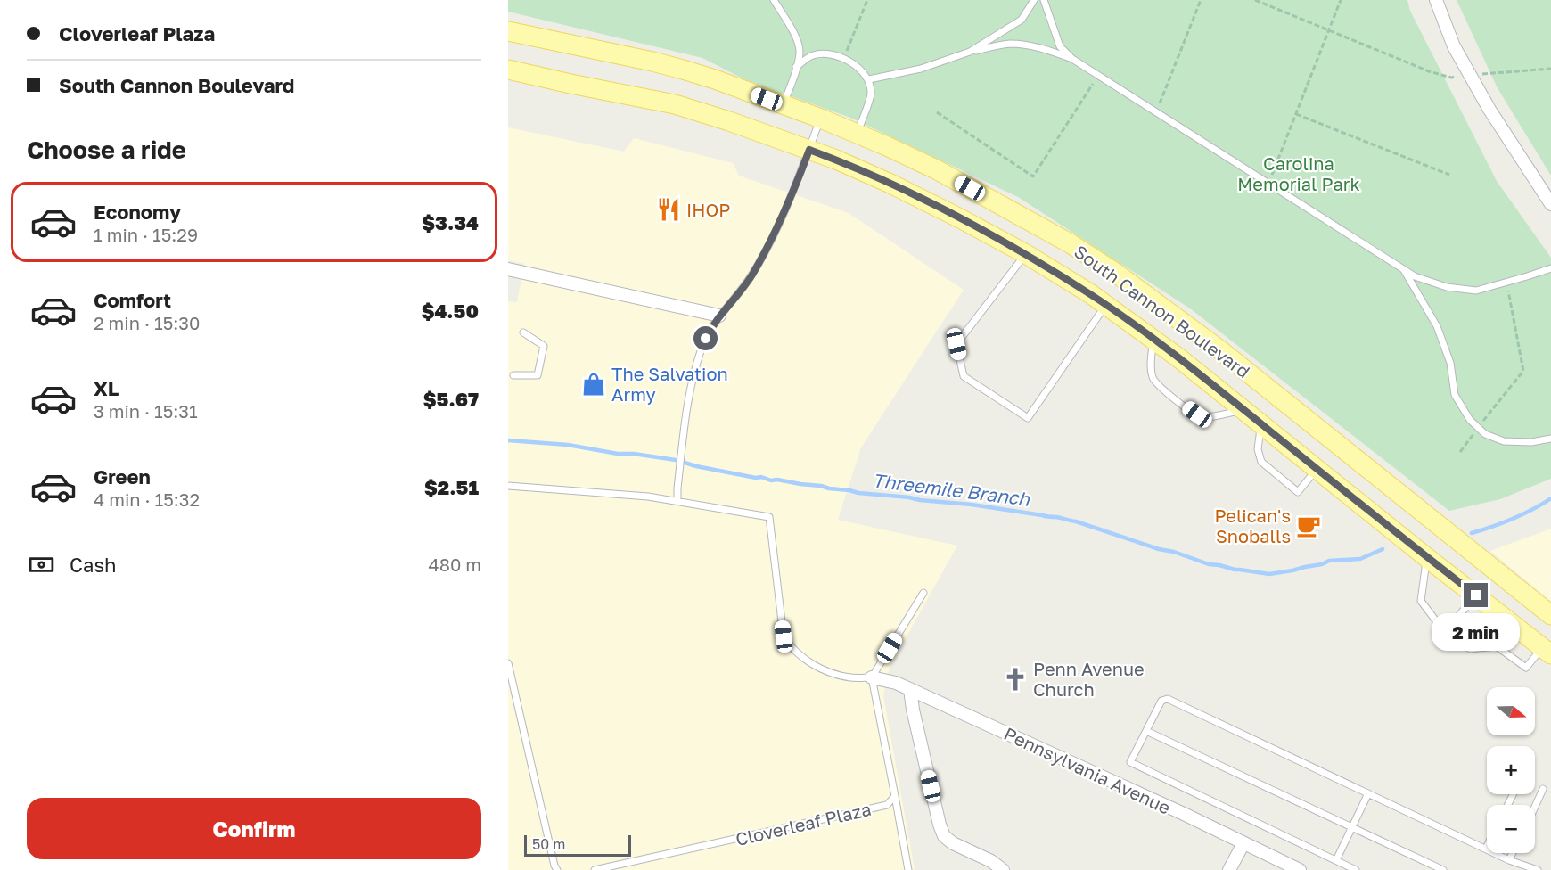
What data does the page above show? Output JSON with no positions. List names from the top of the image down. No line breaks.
{"streets":{"main road":["South Cannon Boulevard"],"street":["Pennsylvania Avenue"],"lane":["Cloverleaf Plaza"]},"water":["Threemile Branch"],"parks":["Carolina Memorial Park"],"places":{"restaurant":["IHOP"],"shop":["The Salvation Army"],"cafe":["Pelican's Snoballs"],"church":["Penn Avenue Church"]},"scale_bar":"50 m","north":"right","page":{"banner":["Cloverleaf Plaza","South Cannon Boulevard"],"heading":"Choose a ride","list":[{"name":"Economy","note":"1 min · 15:29","value":"$3.34"},{"name":"Comfort","note":"2 min · 15:30","value":"$4.50"},{"name":"XL","note":"3 min · 15:31","value":"$5.67"},{"name":"Green","note":"4 min · 15:32","value":"$2.51"}],"pay":["Cash","480 m"],"bubble":"2 min","map_buttons":["+","−"],"buttons":"Confirm","scale":"50 m"}}
